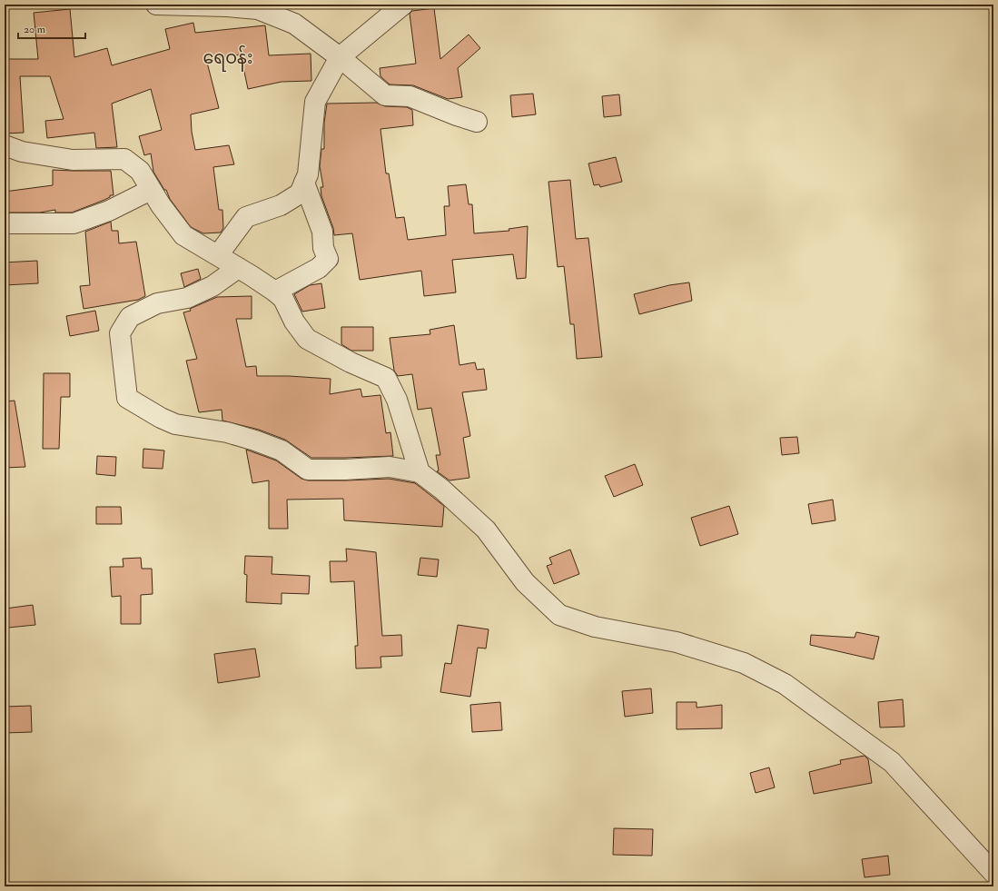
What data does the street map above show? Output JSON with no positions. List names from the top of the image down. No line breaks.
{"districts":["ရေဝန်း"],"scale_bar":"20 m"}
